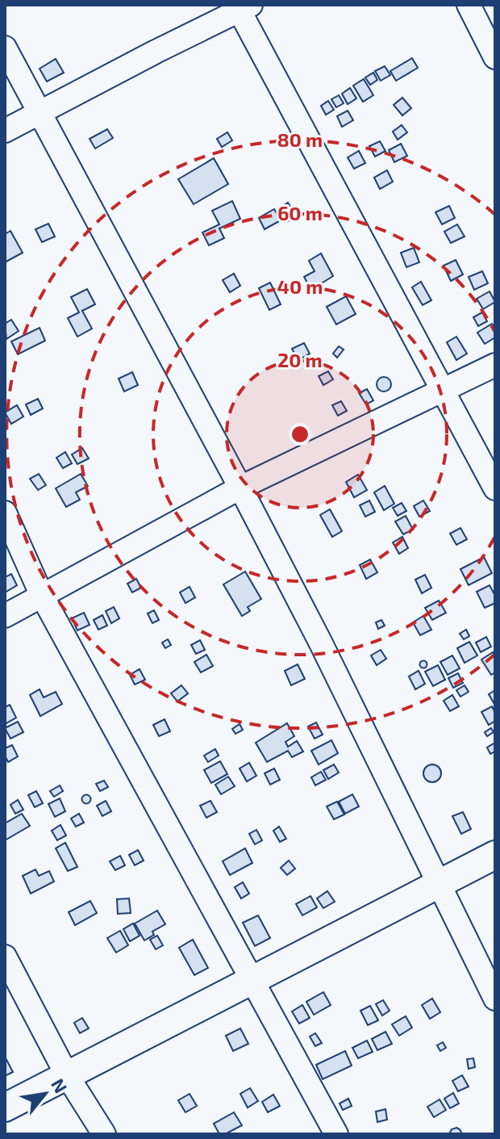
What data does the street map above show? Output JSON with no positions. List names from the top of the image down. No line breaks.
{"north":"top right","rings":["80 m","60 m","40 m","20 m"]}
